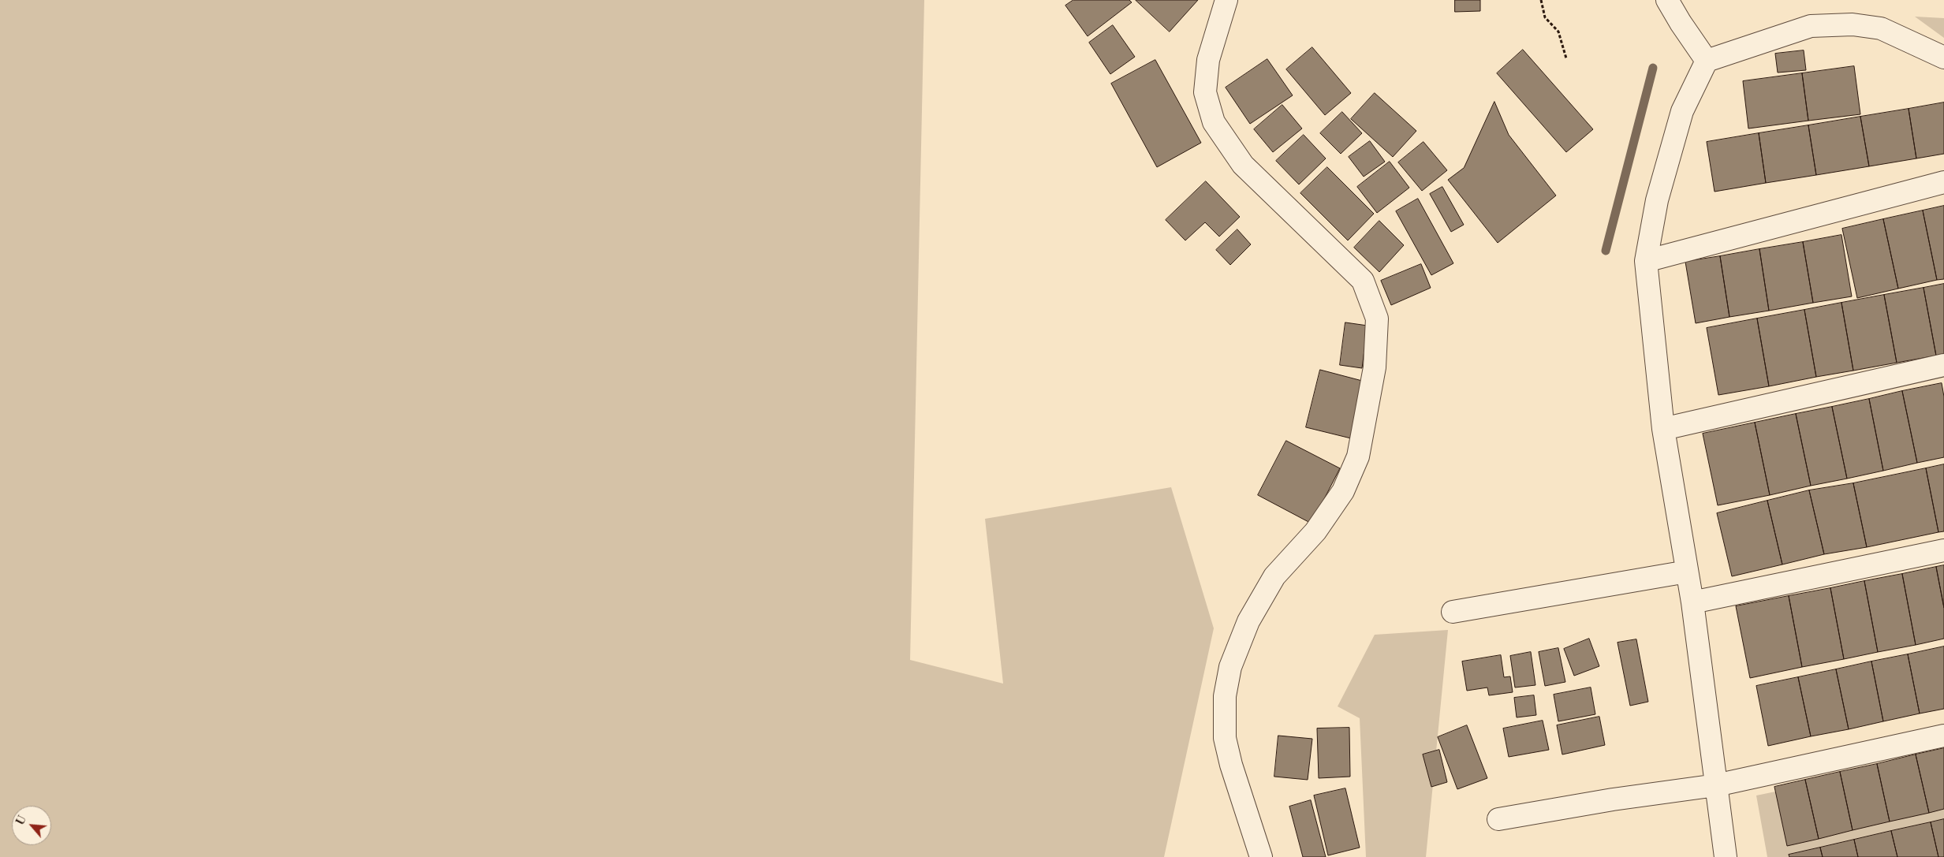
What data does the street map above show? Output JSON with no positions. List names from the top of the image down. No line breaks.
{"north":"top left"}
